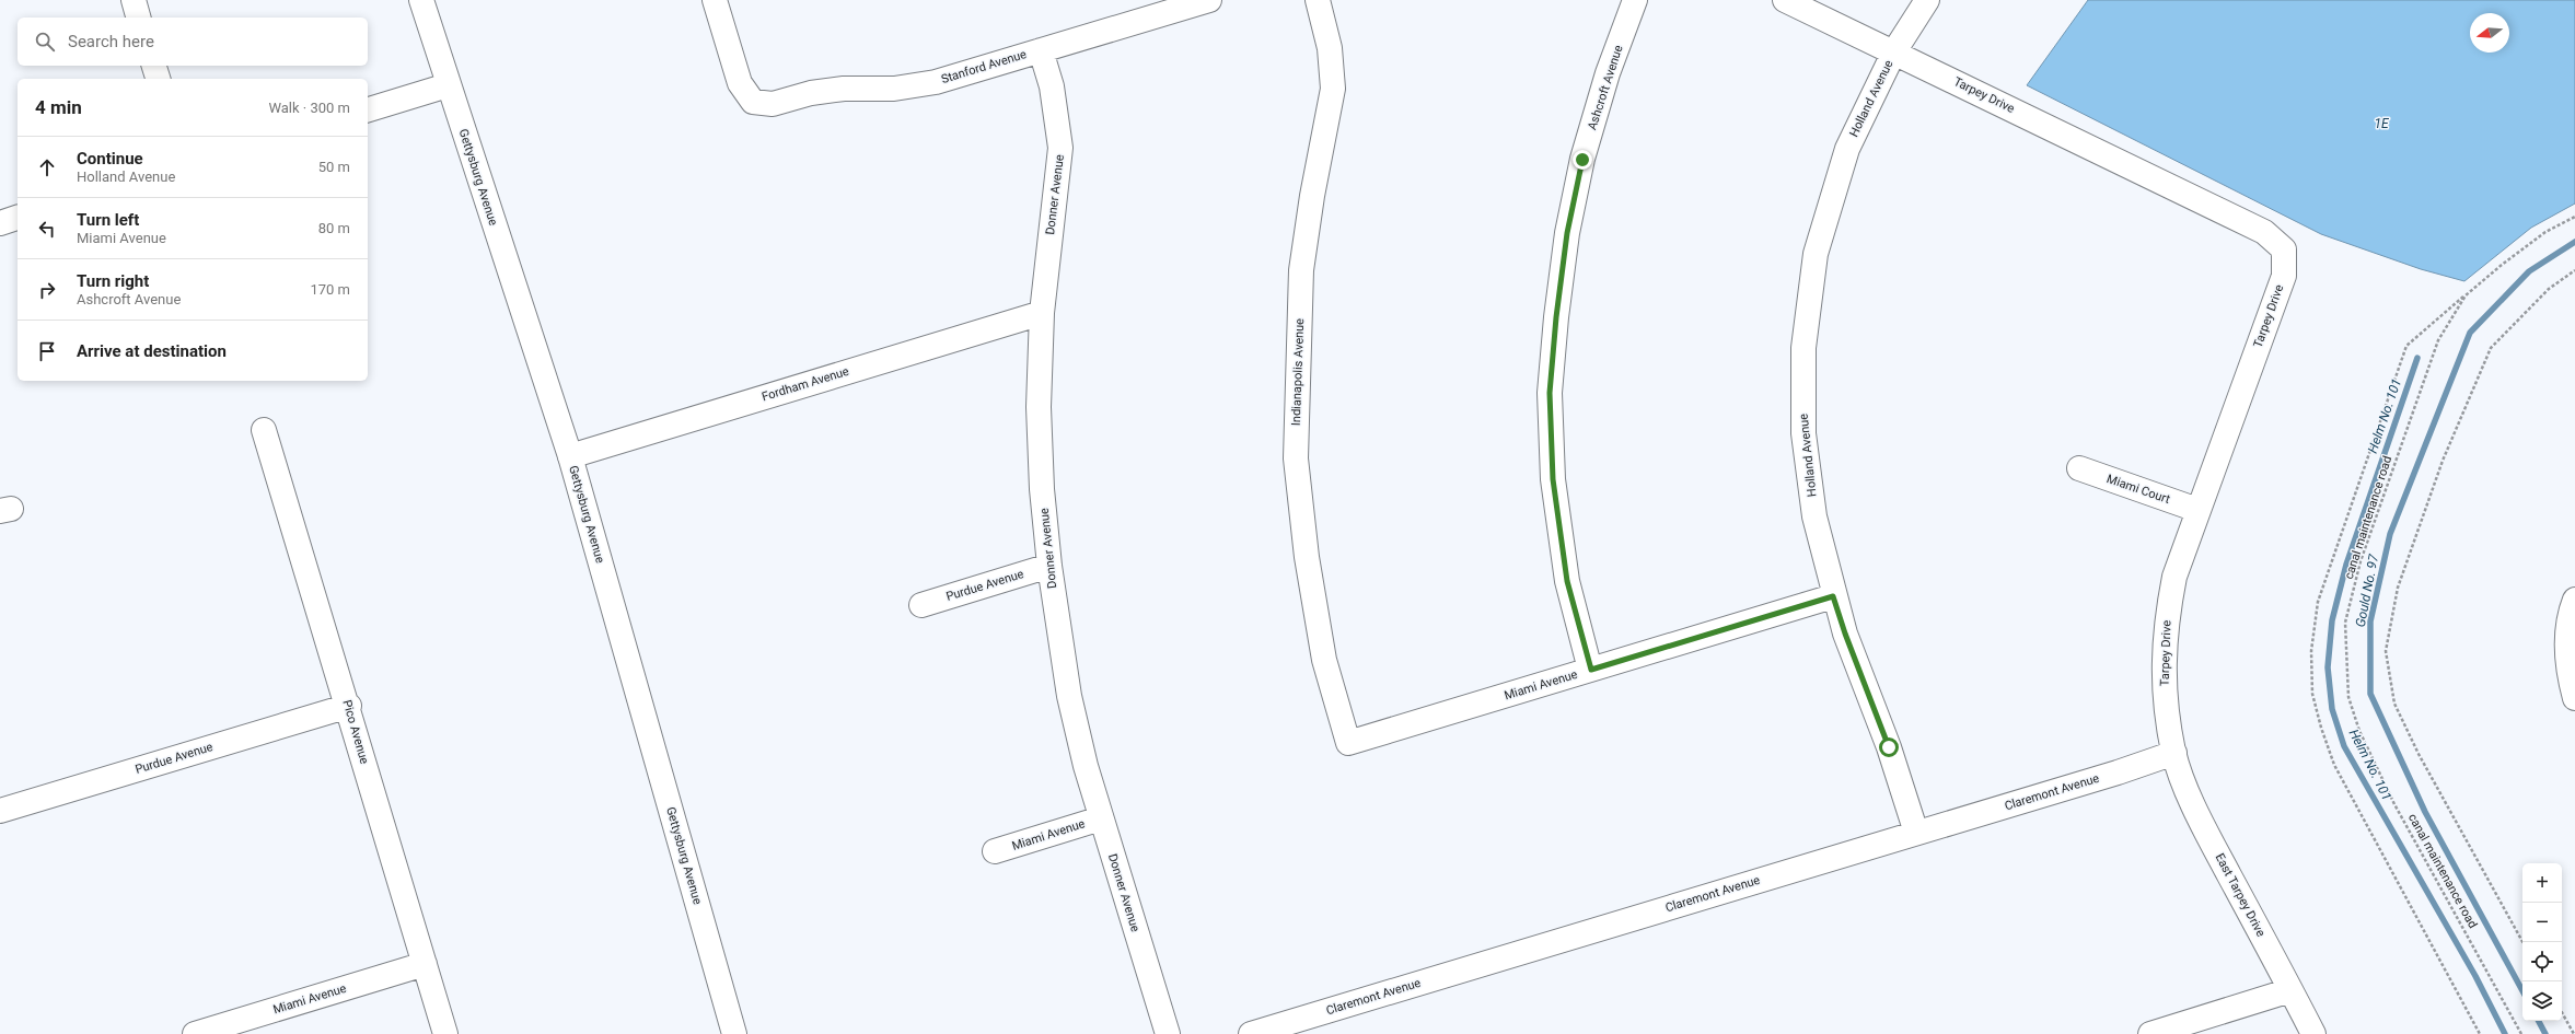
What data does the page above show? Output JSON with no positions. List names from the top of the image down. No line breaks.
{"streets":{"street":["Stanford Avenue","Ashcroft Avenue","Tarpey Drive","Holland Avenue","Gettysburg Avenue","Donner Avenue","Indianapolis Avenue","Fordham Avenue","Miami Court","Purdue Avenue","Miami Avenue","Pico Avenue","Claremont Avenue","East Tarpey Drive"],"path":["canal maintenance road"]},"crossings":[["Stanford Avenue","Donner Avenue"],["Ashcroft Avenue","Miami Avenue"],["Tarpey Drive","Holland Avenue"],["Tarpey Drive","Miami Court"],["Tarpey Drive","Claremont Avenue"],["Tarpey Drive","East Tarpey Drive"],["Holland Avenue","Miami Avenue"],["Holland Avenue","Claremont Avenue"],["Gettysburg Avenue","Fordham Avenue"],["Donner Avenue","Fordham Avenue"],["Donner Avenue","Purdue Avenue"],["Donner Avenue","Miami Avenue"],["Indianapolis Avenue","Miami Avenue"],["Purdue Avenue","Pico Avenue"],["Miami Avenue","Pico Avenue"],["Claremont Avenue","East Tarpey Drive"]],"water":["1E","Helm No. 101","Gould No. 97"],"north":"left","page":{"search":"Search here","heading":["4 min","Walk · 300 m"],"list":[["Continue","Holland Avenue","50 m"],["Turn left","Miami Avenue","80 m"],["Turn right","Ashcroft Avenue","170 m"],"Arrive at destination"],"map_buttons":["+","−"]}}
